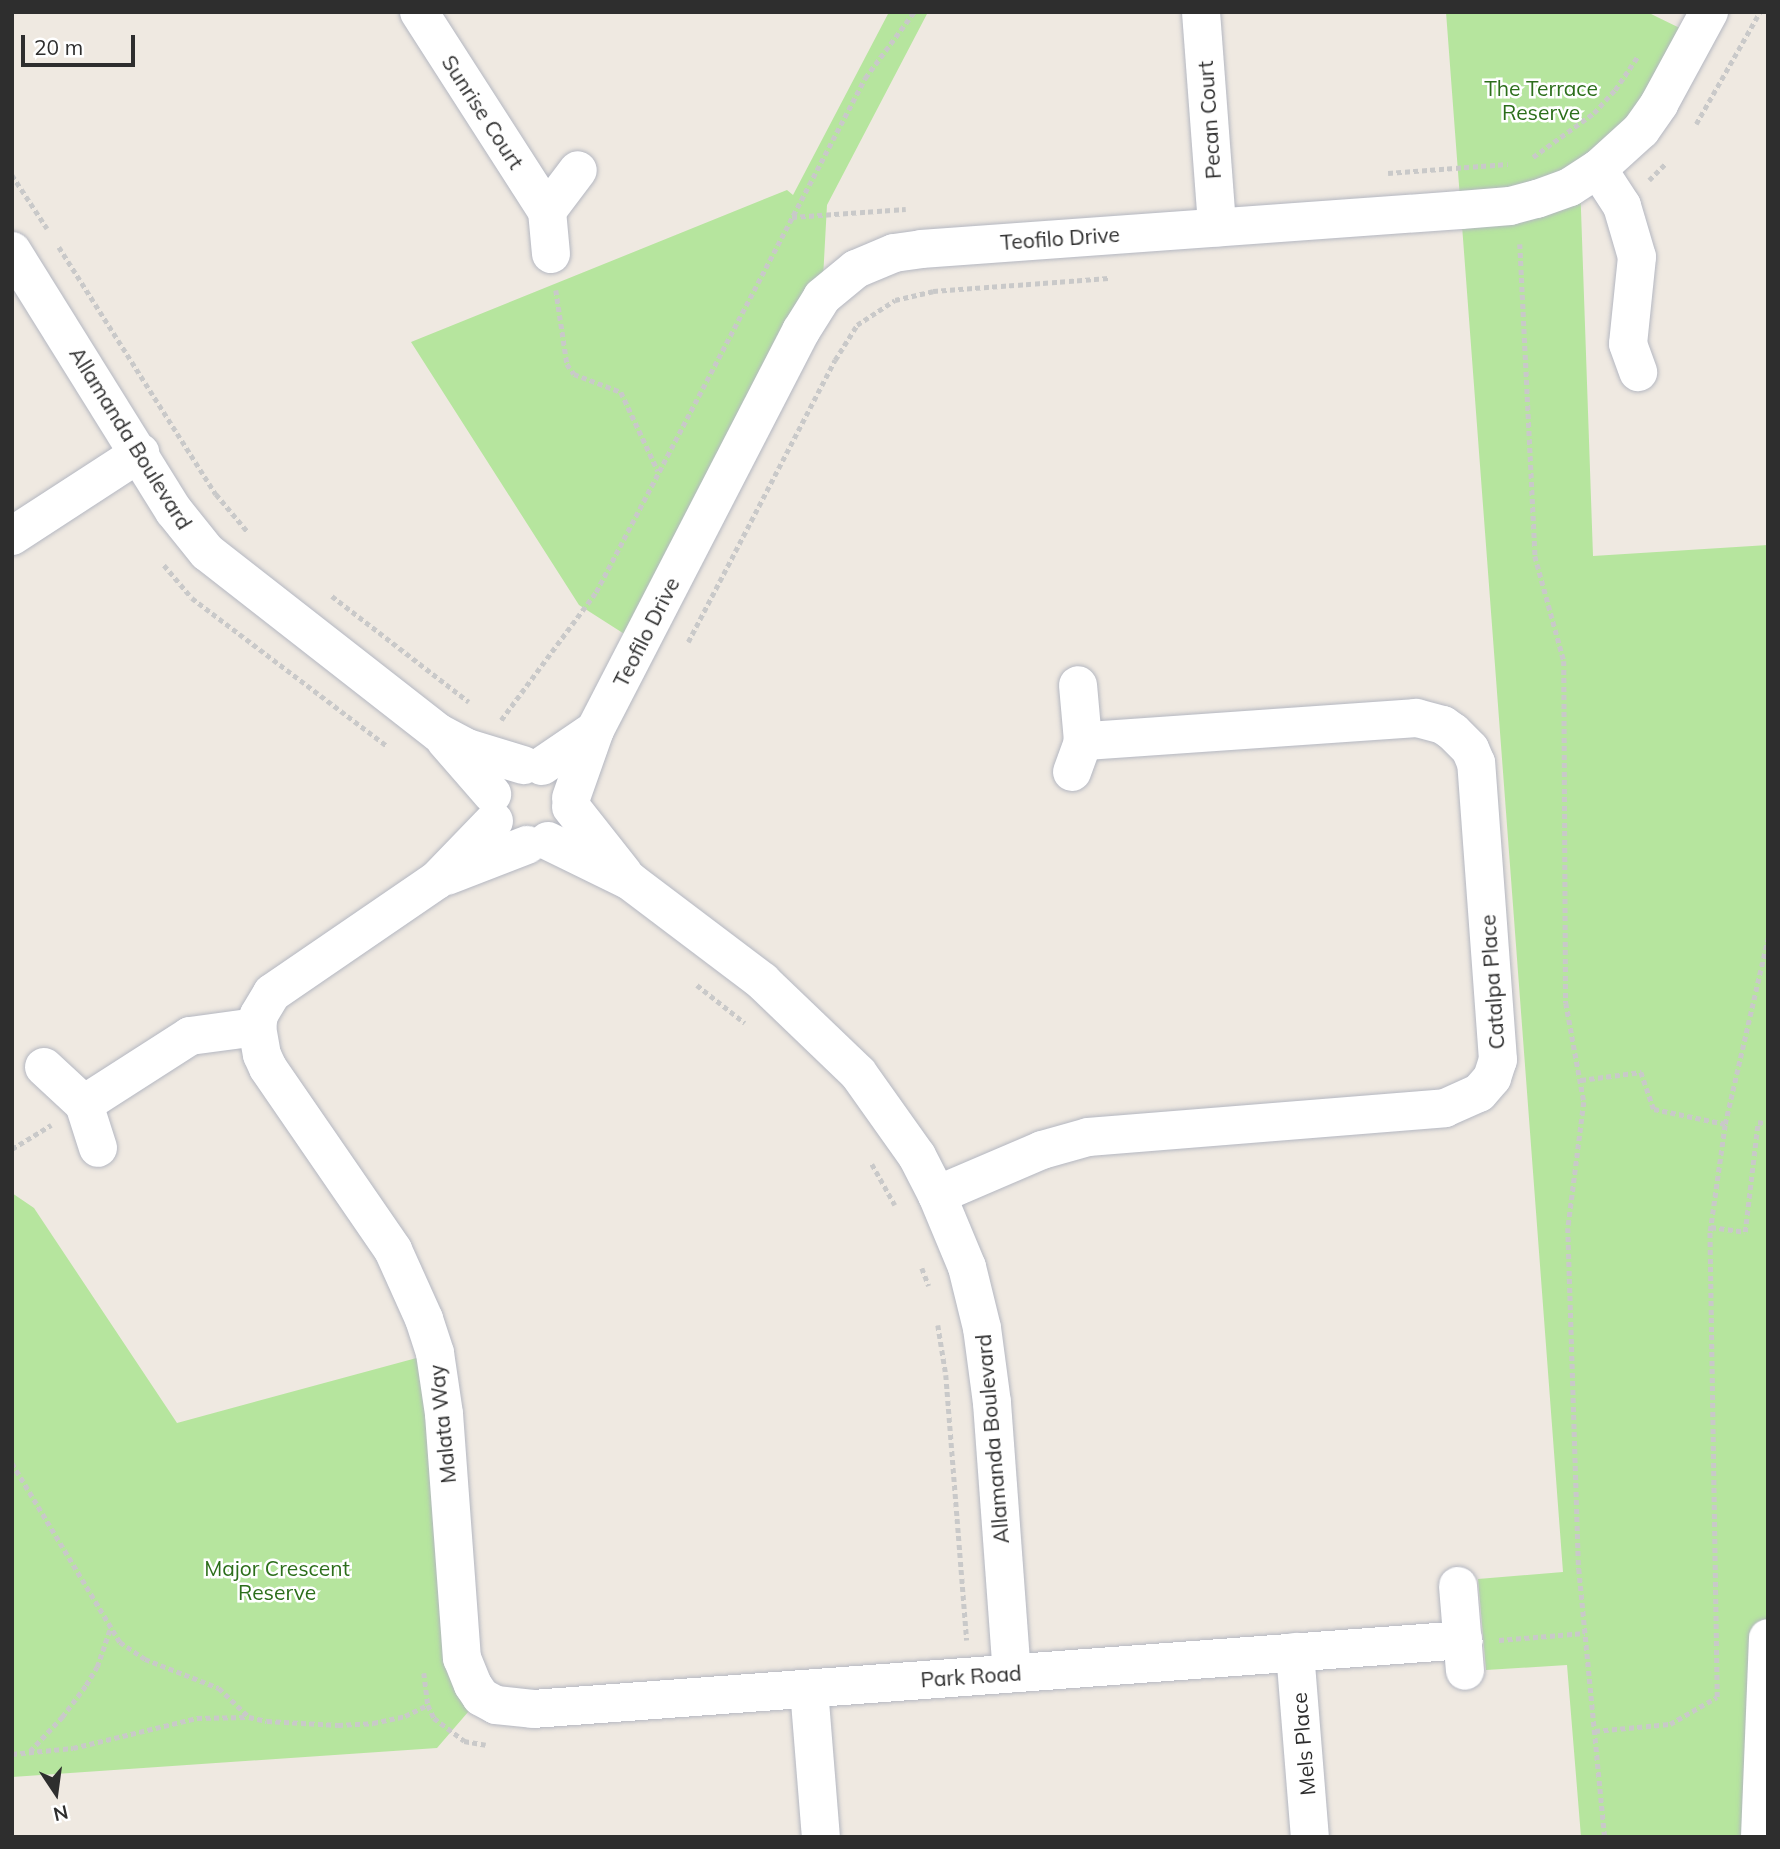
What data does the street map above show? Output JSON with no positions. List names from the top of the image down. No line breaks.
{"streets":{"street":["Sunrise Court","Pecan Court","Teofilo Drive","Allamanda Boulevard","Catalpa Place","Malata Way","Park Road","Mels Place"]},"crossings":[["Pecan Court","Teofilo Drive"],["Teofilo Drive","Allamanda Boulevard"],["Allamanda Boulevard","Catalpa Place"],["Allamanda Boulevard","Park Road"],["Malata Way","Park Road"],["Park Road","Mels Place"]],"parks":["The Terrace Reserve","Major Crescent Reserve"],"scale_bar":"20 m","north":"bottom"}
